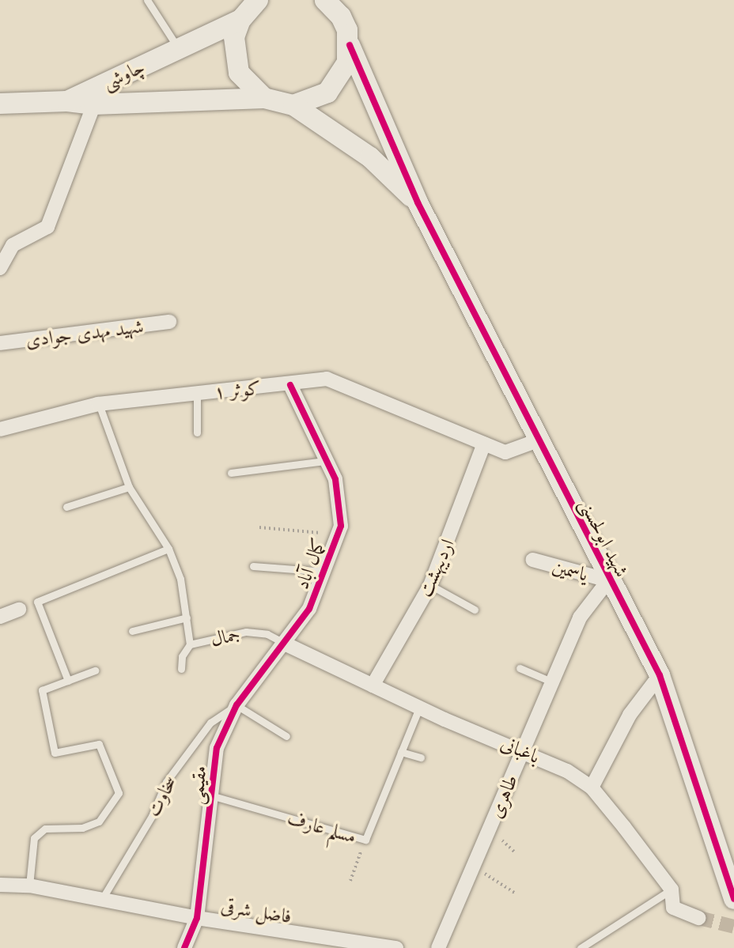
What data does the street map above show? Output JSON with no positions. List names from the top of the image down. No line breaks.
{"streets":{"street":["چاوشی","شهید مهدی جوادی","کوثر ۱","شهید ابولحسنی","کمال آباد","اردیبهشت","یاسمین","باغبانی","مقیمی","طاهری","فاضل شرقی"],"lane":["جمال","سخاوت","مسلم عارف"]},"crossings":[["کوثر ۱","شهید ابولحسنی"],["کوثر ۱","کمال آباد"],["کوثر ۱","اردیبهشت"],["شهید ابولحسنی","یاسمین"],["شهید ابولحسنی","طاهری"],["کمال آباد","جمال"],["کمال آباد","باغبانی"],["کمال آباد","مقیمی"],["اردیبهشت","باغبانی"],["یاسمین","طاهری"],["جمال","باغبانی"],["جمال","مقیمی"],["باغبانی","مقیمی"],["باغبانی","طاهری"],["باغبانی","مسلم عارف"],["مقیمی","سخاوت"],["مقیمی","مسلم عارف"],["مقیمی","فاضل شرقی"],["سخاوت","فاضل شرقی"]]}
